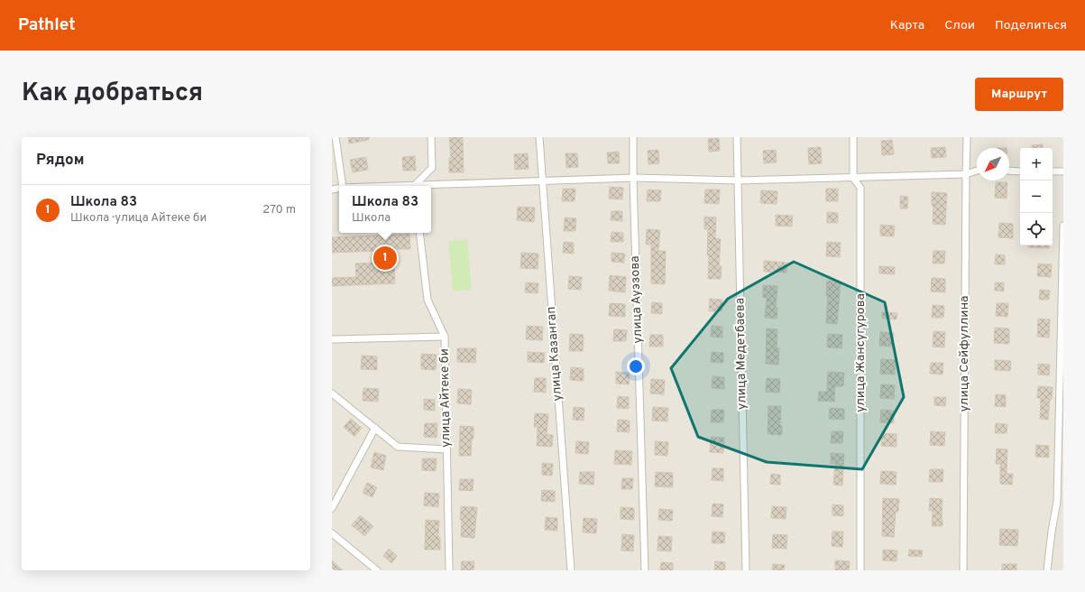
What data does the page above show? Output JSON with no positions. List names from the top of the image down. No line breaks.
{"streets":{"street":["улица Ауэзова","улица Жансугурова","улица Казангап","улица Медетбаева","улица Сейфуллина","улица Айтеке би"]},"north":"bottom left","page":{"header":"Pathlet","nav":["Карта","Слои","Поделиться"],"title":"Как добраться","buttons":"Маршрут","heading":"Рядом","map_buttons":["+","−"],"list":[{"mark":"1","name":"Школа 83","note":"Школа · улица Айтеке би","value":"270 m"}],"popup":["Школа 83","Школа"],"pins":"1"}}
